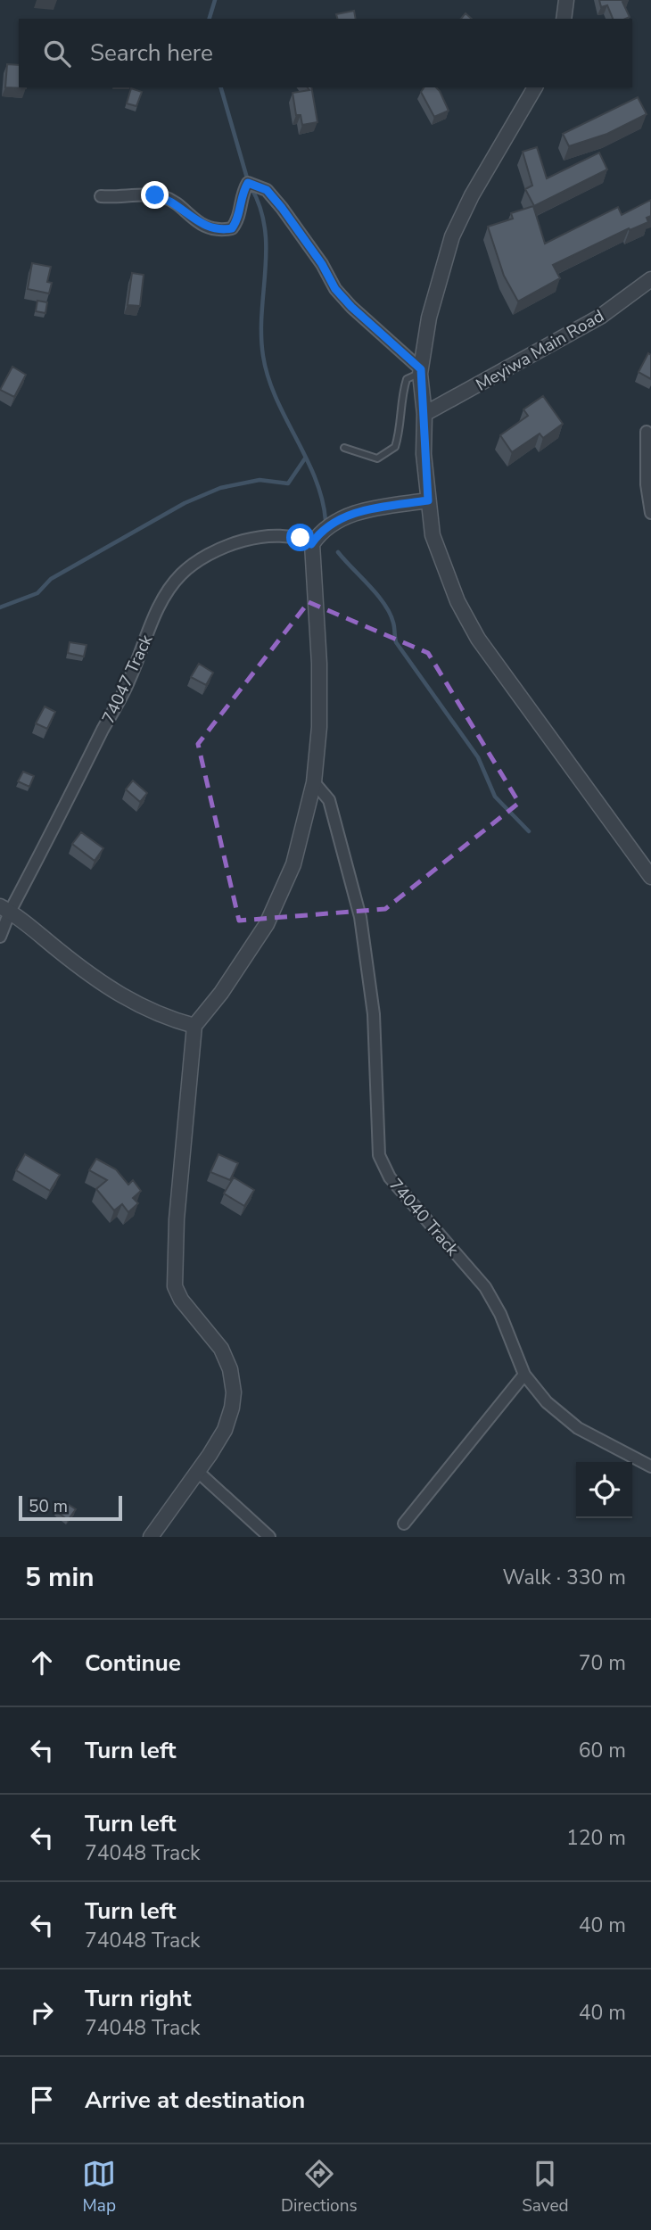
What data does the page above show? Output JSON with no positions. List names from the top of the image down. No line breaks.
{"streets":{"street":["Meyiwa Main Road","74047 Track","74040 Track"]},"scale_bar":"50 m","page":{"search":"Search here","scale":"50 m","heading":["5 min","Walk · 330 m"],"list":[["Continue","70 m"],["Turn left","60 m"],["Turn left","74048 Track","120 m"],["Turn left","74048 Track","40 m"],["Turn right","74048 Track","40 m"],"Arrive at destination"],"nav":["Map","Directions","Saved"]}}
